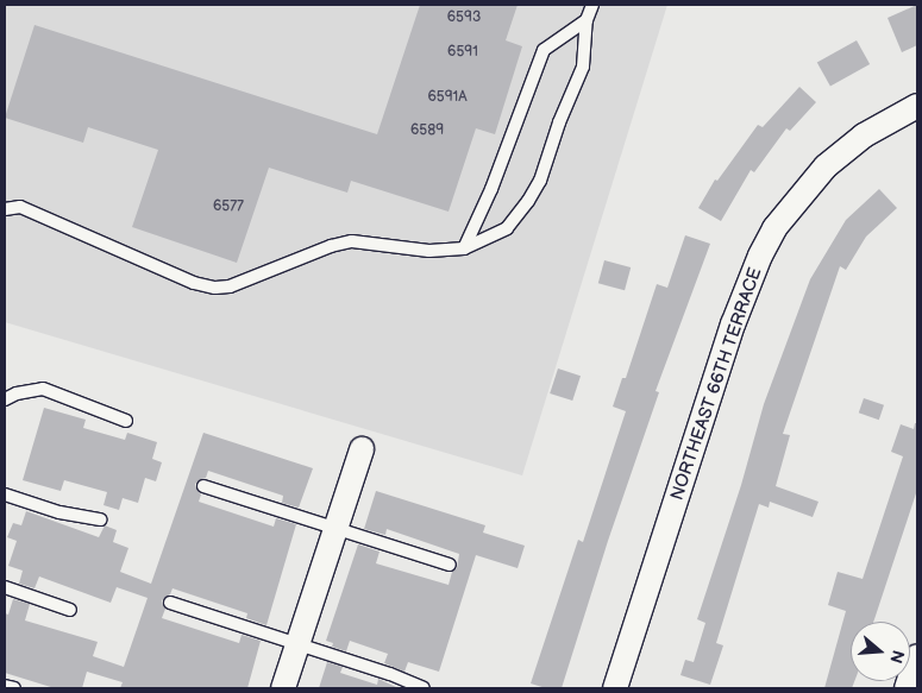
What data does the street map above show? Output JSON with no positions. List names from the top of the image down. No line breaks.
{"streets":{"street":["NORTHEAST 66TH TERRACE"]},"house_numbers":["6593","6591","6591A","6589","6577"],"north":"right"}
